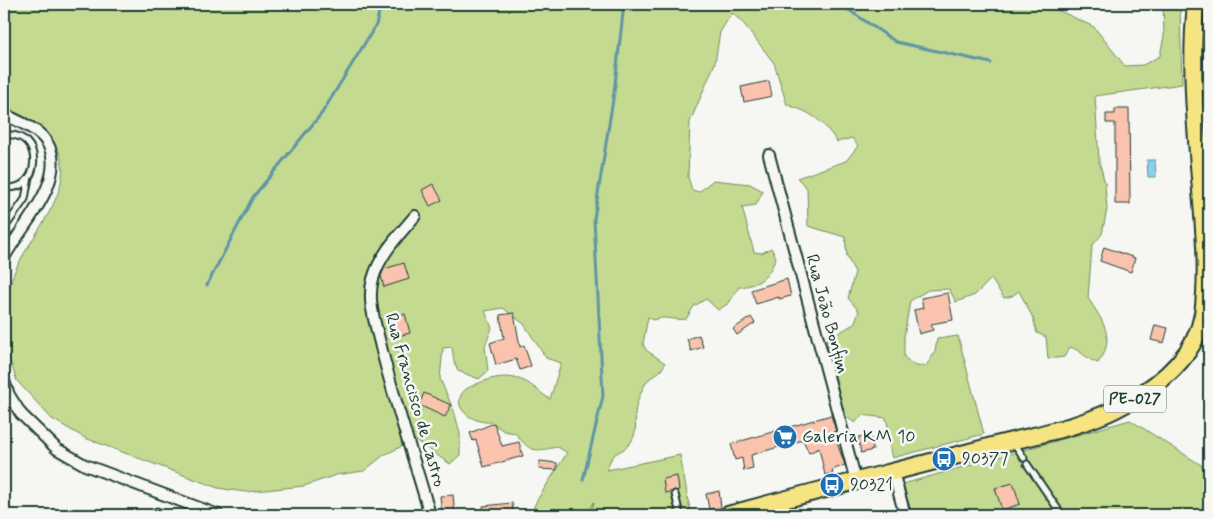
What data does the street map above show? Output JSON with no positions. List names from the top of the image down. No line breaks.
{"streets":{"main road":["PE-027"],"street":["Rua João Bonfim","Rua Francisco de Castro"]},"crossings":[["Rua João Bonfim","PE-027"]],"places":{"supermarket":["Galeria KM 10"],"bus stop":["90377","90321"]}}
